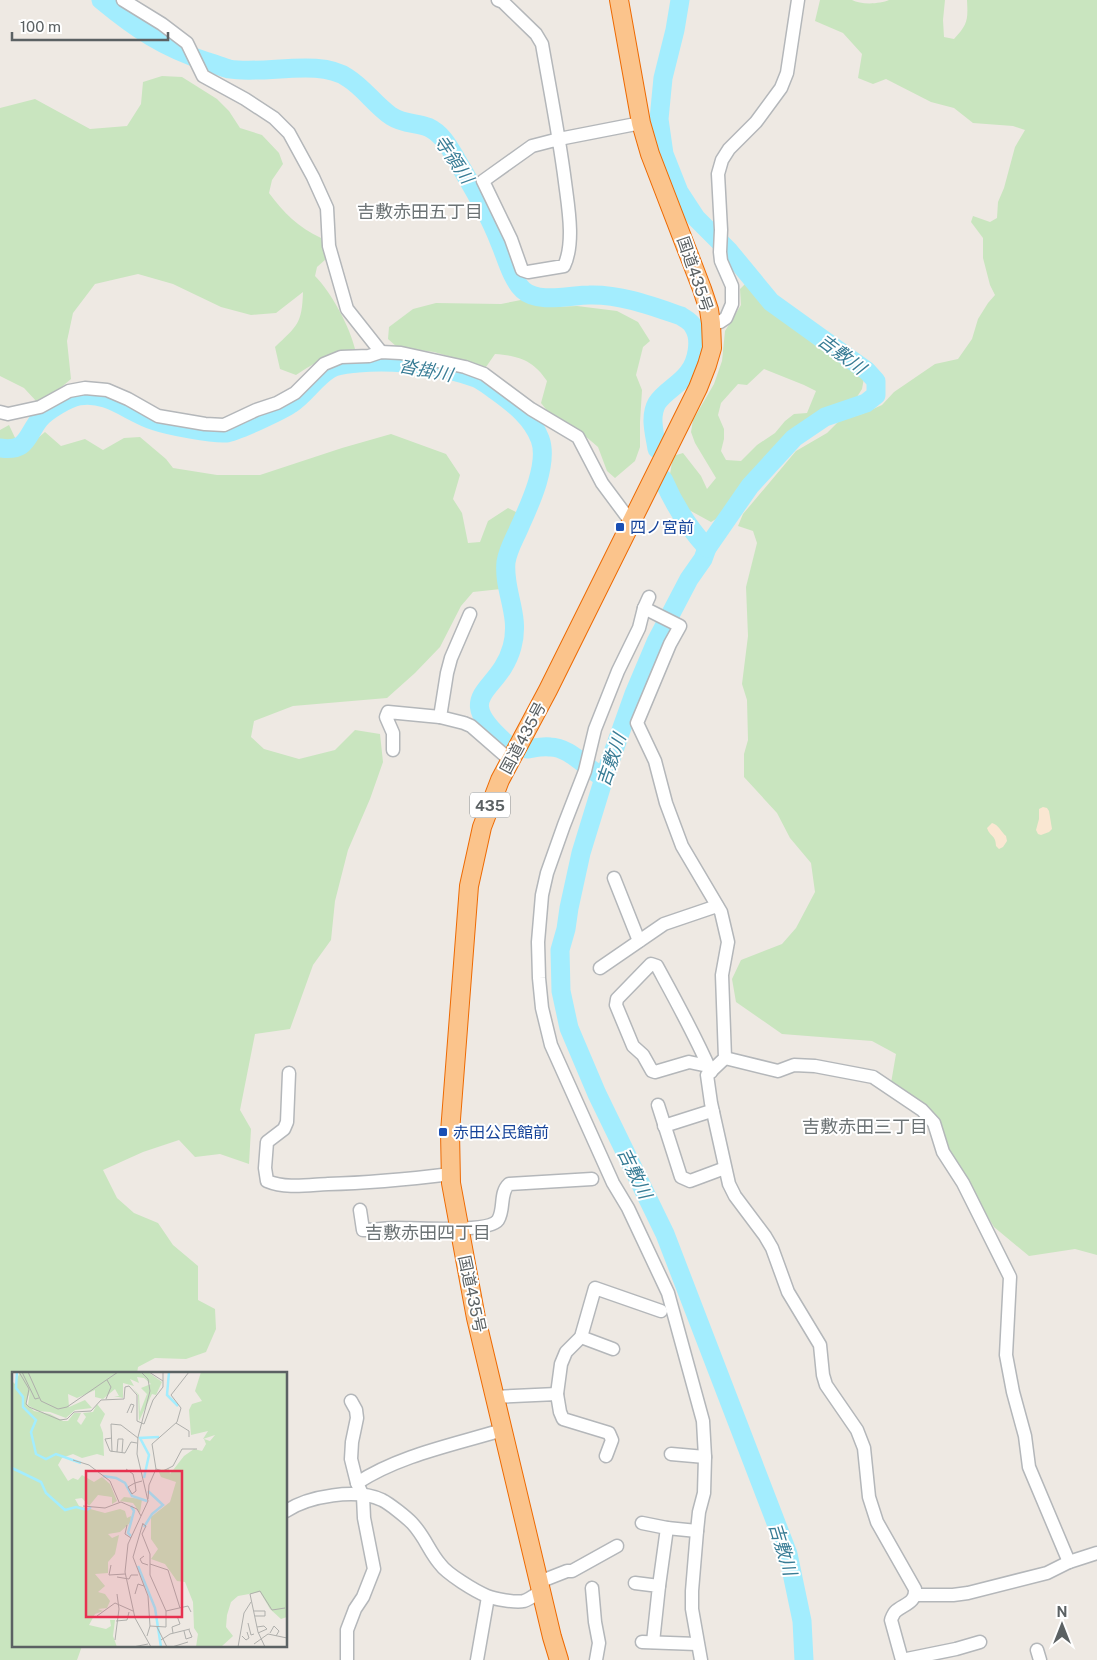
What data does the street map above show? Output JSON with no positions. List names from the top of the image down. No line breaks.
{"streets":{"highway":["国道435号","435"]},"districts":["吉敷赤田五丁目","吉敷赤田三丁目","吉敷赤田四丁目"],"water":["寺領川","吉敷川","沓掛川"],"places":{"transit":["四ノ宮前","赤田公民館前"]},"scale_bar":"100 m","north":"top"}
